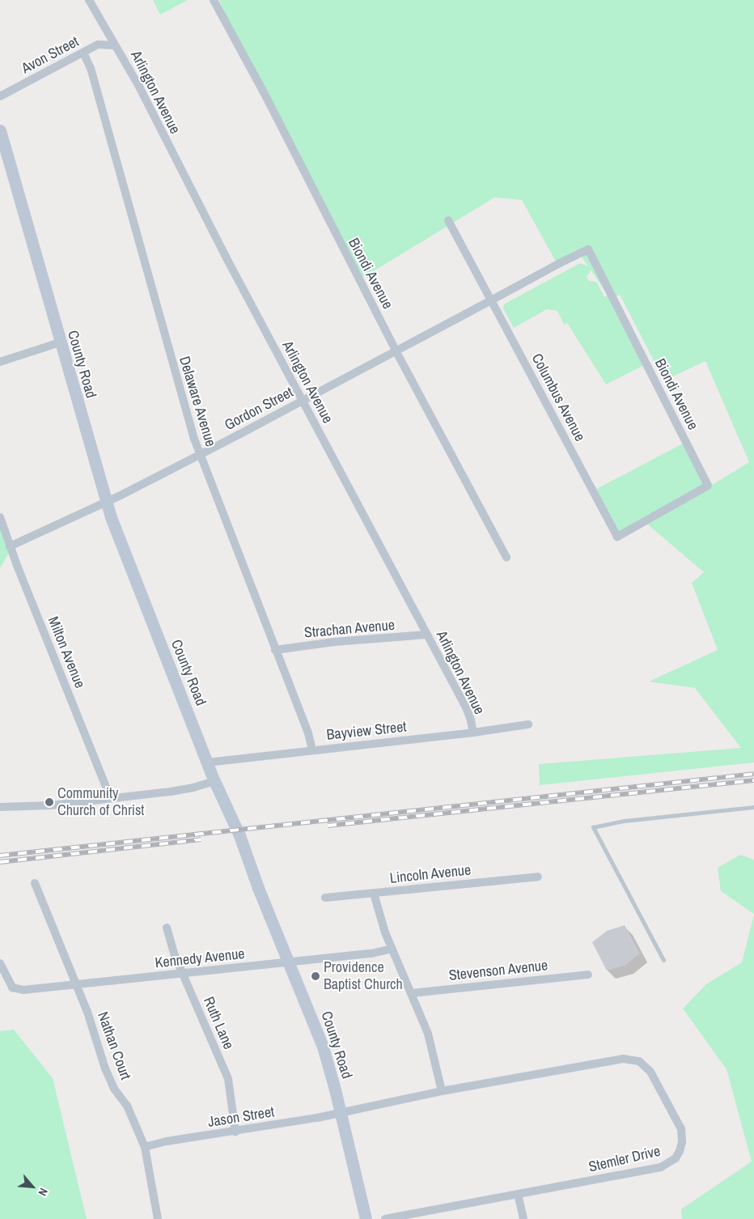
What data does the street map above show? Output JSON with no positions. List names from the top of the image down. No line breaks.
{"streets":{"street":["Avon Street","Arlington Avenue","Biondi Avenue","County Road","Columbus Avenue","Delaware Avenue","Gordon Street","Strachan Avenue","Milton Avenue","Bayview Street","Lincoln Avenue","Kennedy Avenue","Stevenson Avenue","Ruth Lane","Nathan Court","Jason Street","Stemler Drive"]},"crossings":[["Avon Street","Arlington Avenue"],["Avon Street","Delaware Avenue"],["Arlington Avenue","Gordon Street"],["Arlington Avenue","Strachan Avenue"],["Arlington Avenue","Bayview Street"],["Biondi Avenue","Columbus Avenue"],["Biondi Avenue","Gordon Street"],["County Road","Gordon Street"],["County Road","Bayview Street"],["County Road","Kennedy Avenue"],["County Road","Jason Street"],["County Road","Stemler Drive"],["Columbus Avenue","Gordon Street"],["Delaware Avenue","Gordon Street"],["Delaware Avenue","Strachan Avenue"],["Delaware Avenue","Bayview Street"],["Gordon Street","Milton Avenue"],["Kennedy Avenue","Ruth Lane"],["Kennedy Avenue","Nathan Court"],["Ruth Lane","Jason Street"],["Nathan Court","Jason Street"],["Jason Street","Stemler Drive"]],"places":["Community Church of Christ","Providence Baptist Church"],"north":"bottom right"}
